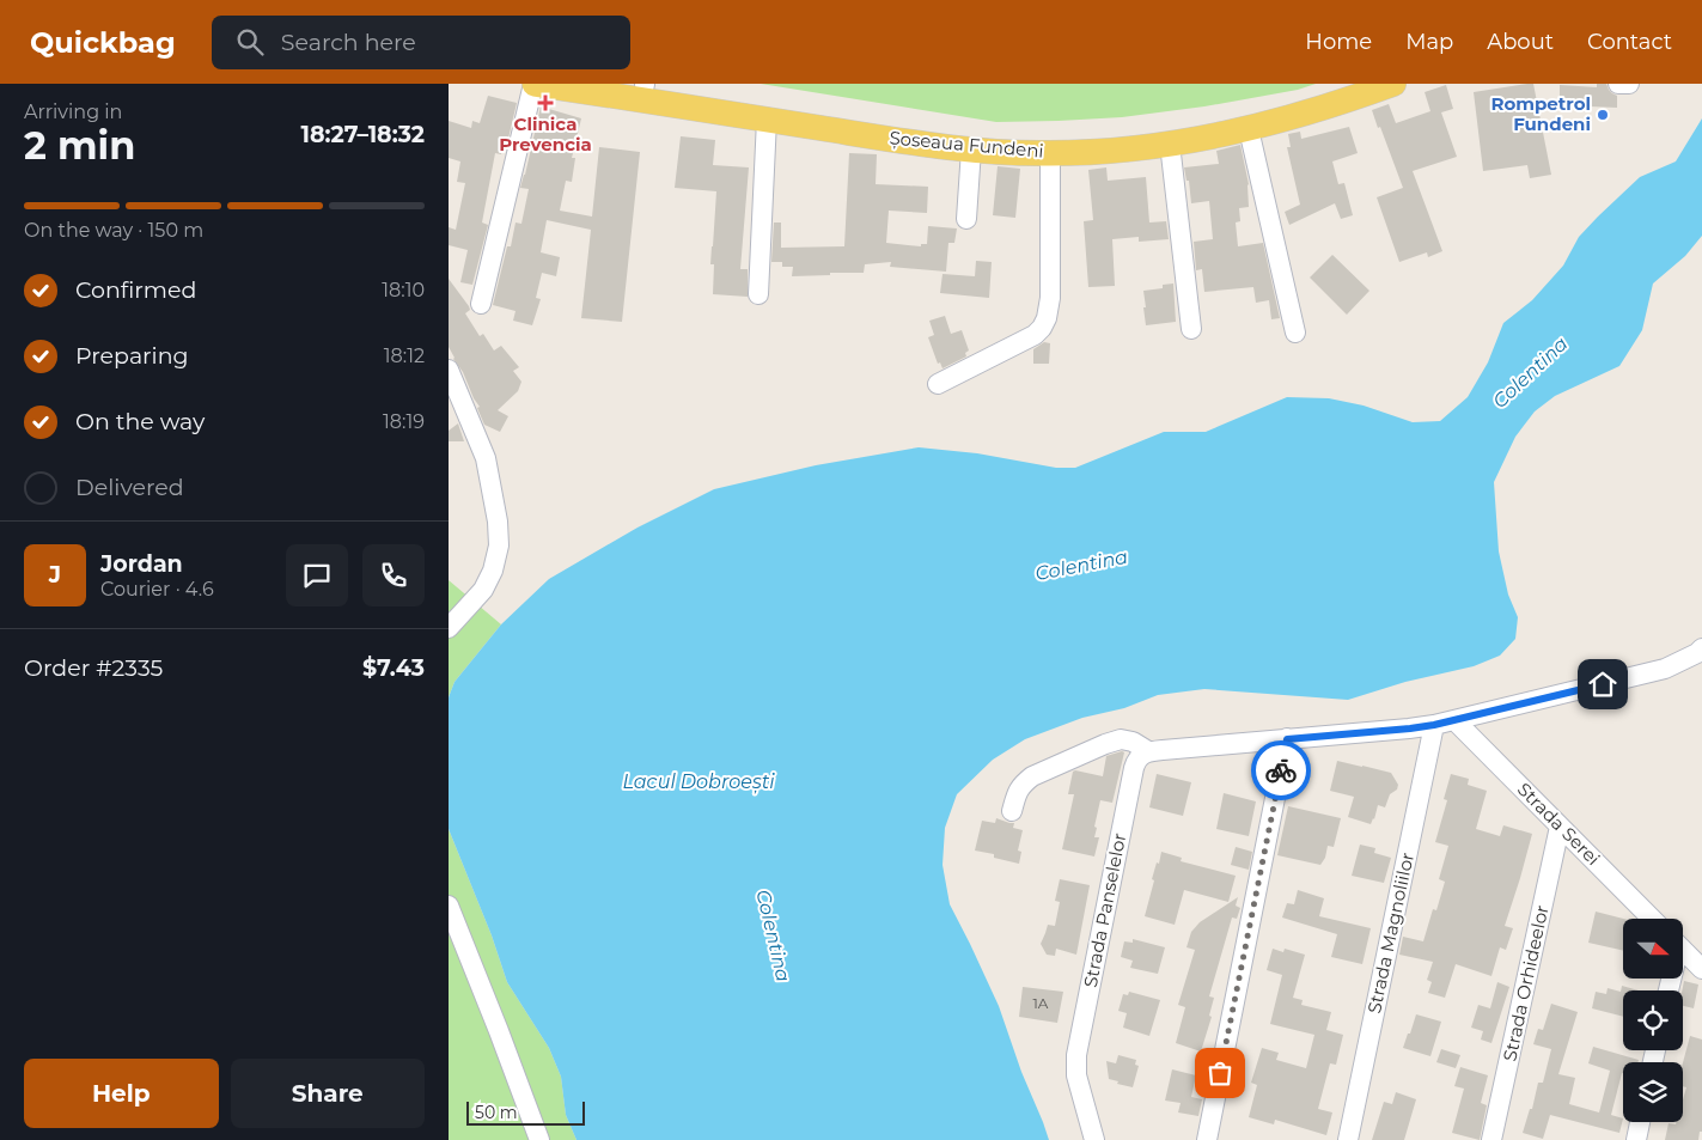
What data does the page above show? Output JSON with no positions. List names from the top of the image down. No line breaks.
{"streets":{"main road":["Șoseaua Fundeni"],"street":["Strada Serei","Strada Panselelor","Strada Magnoliilor","Strada Orhideelor"]},"crossings":[["Strada Serei","Strada Orhideelor"]],"water":["Colentina","Lacul Dobroești"],"places":{"health":["Clinica Prevencia"],"other":["Rompetrol Fundeni"]},"house_numbers":["1A"],"scale_bar":"50 m","north":"right","page":{"header":"Quickbag","search":"Search here","nav":["Home","Map","About","Contact"],"heading":["2 min","Arriving in","18:27–18:32"],"panel":["Jordan","Courier · 4.6","Order #2335","$7.43"],"bar":"On the way · 150 m","list":[["Confirmed","18:10"],["Preparing","18:12"],["On the way","18:19"],"Delivered"],"round":"J","buttons":["Help","Share"],"scale":"50 m"}}
